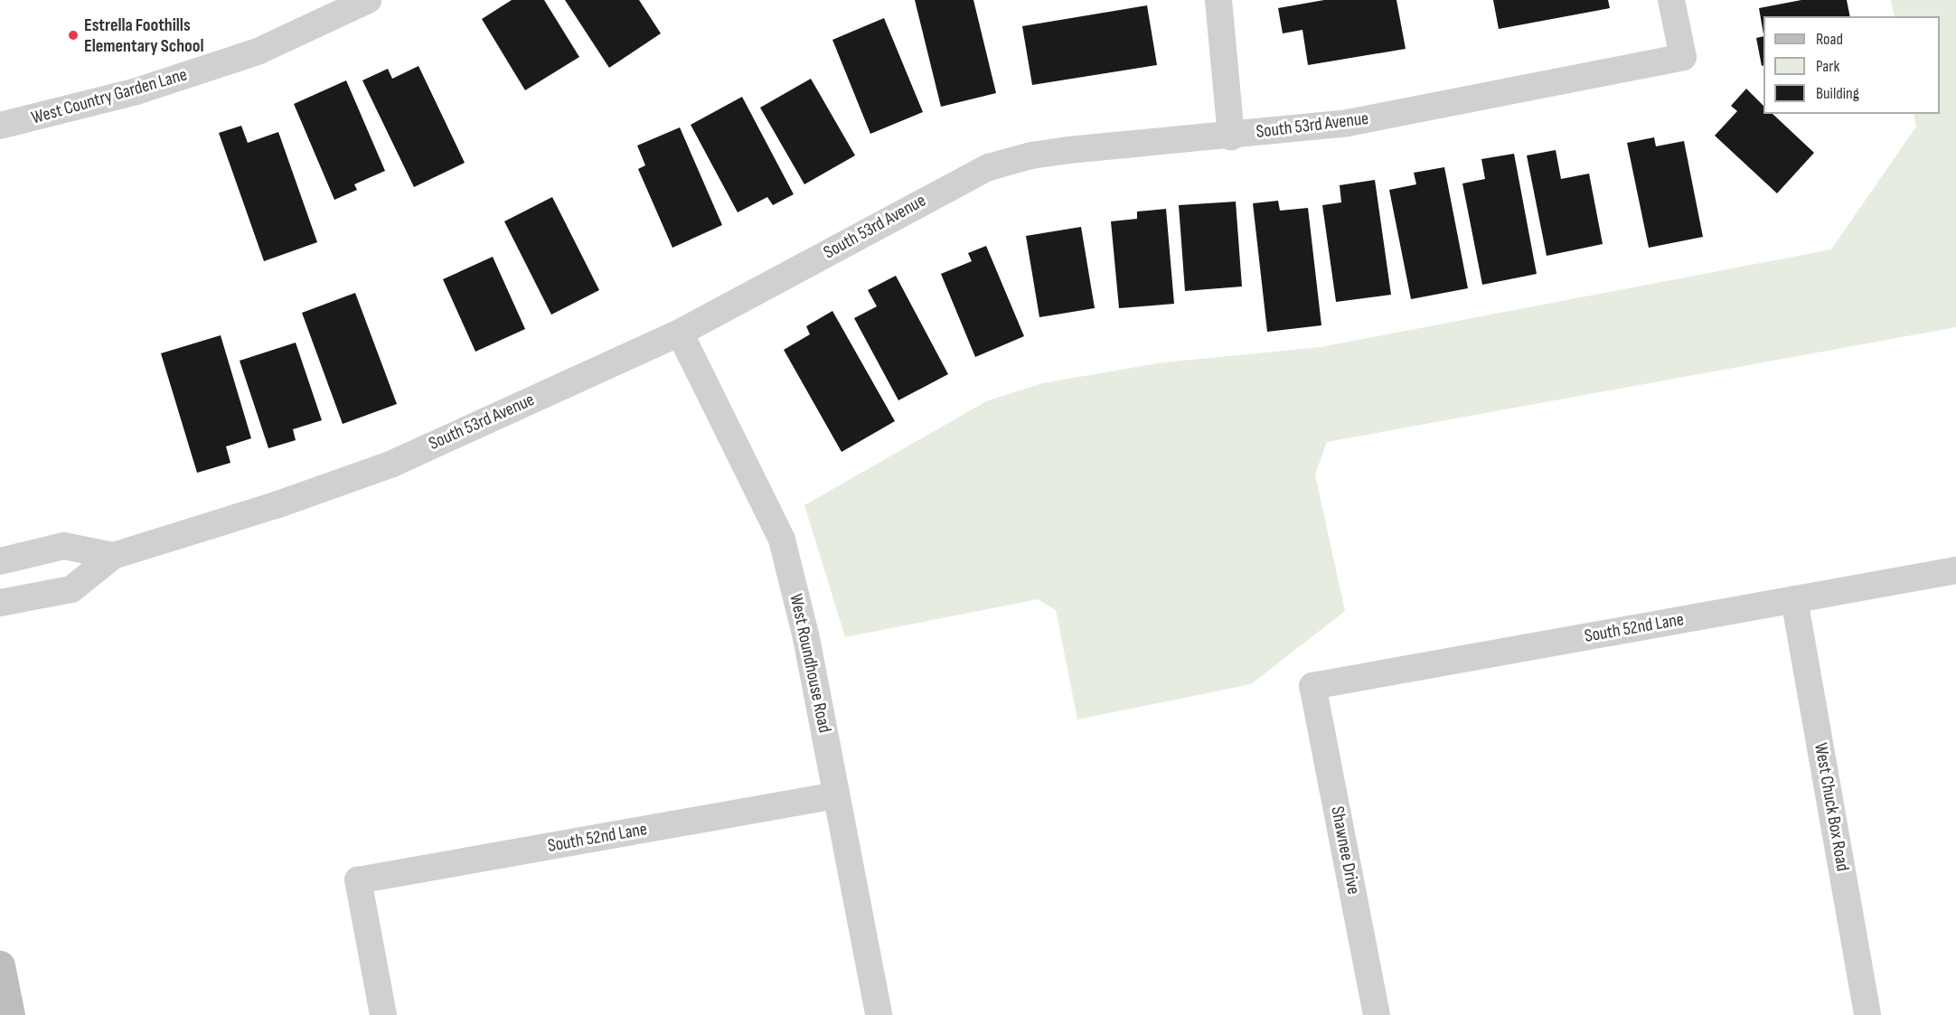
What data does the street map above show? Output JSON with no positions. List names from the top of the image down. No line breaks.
{"streets":{"street":["West Country Garden Lane","South 53rd Avenue","South 52nd Lane","West Roundhouse Road","West Chuck Box Road","Shawnee Drive"]},"crossings":[["South 53rd Avenue","West Roundhouse Road"],["South 52nd Lane","West Roundhouse Road"],["South 52nd Lane","West Chuck Box Road"],["South 52nd Lane","Shawnee Drive"]],"places":["Estrella Foothills Elementary School"],"legend":["Road","Park","Building"]}
